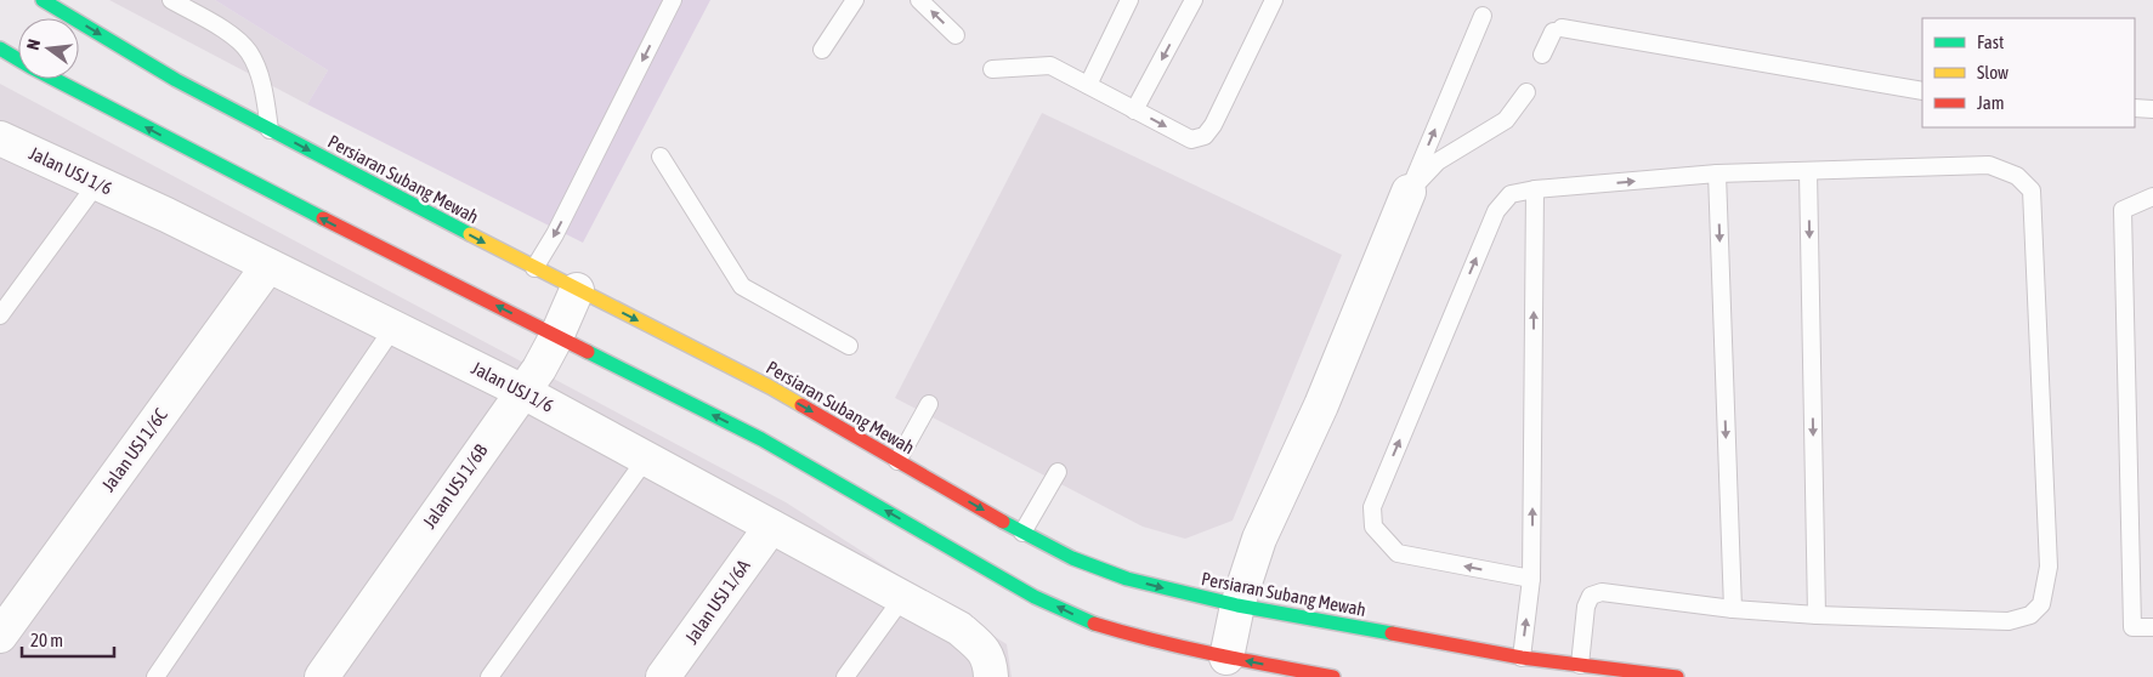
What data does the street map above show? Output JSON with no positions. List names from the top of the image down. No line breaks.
{"streets":{"main road":["Persiaran Subang Mewah"],"street":["Jalan USJ 1/6","Jalan USJ 1/6C","Jalan USJ 1/6B","Jalan USJ 1/6A"]},"crossings":[["Jalan USJ 1/6","Jalan USJ 1/6C"],["Jalan USJ 1/6","Jalan USJ 1/6B"],["Jalan USJ 1/6","Jalan USJ 1/6A"],["Persiaran Subang Mewah","Jalan USJ 1/6B"]],"legend":["Fast","Slow","Jam"],"scale_bar":"20 m","north":"left"}
